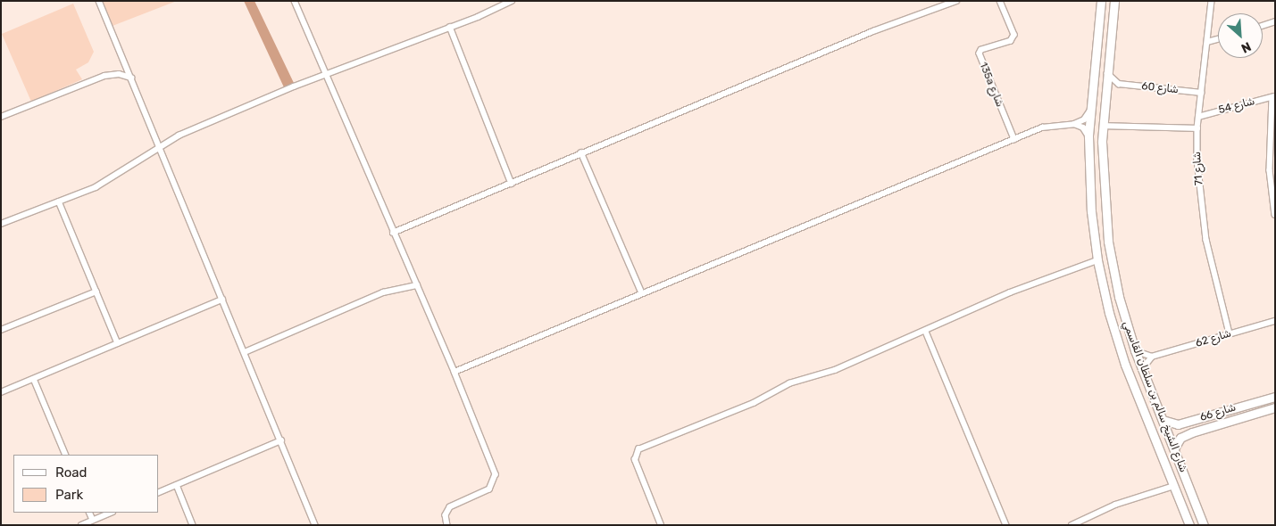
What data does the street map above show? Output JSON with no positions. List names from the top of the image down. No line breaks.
{"streets":{"street":["135a شارع","شارع 60","شارع 54","شارع 71","شارع 62","شارع الشيخ سالم بن سلطان القاسمي","شارع 66"]},"crossings":[["شارع 60","شارع 71"],["شارع 54","شارع 71"],["شارع 71","شارع 62"],["شارع الشيخ سالم بن سلطان القاسمي","شارع 66"]],"legend":["Road","Park"],"north":"bottom right"}
